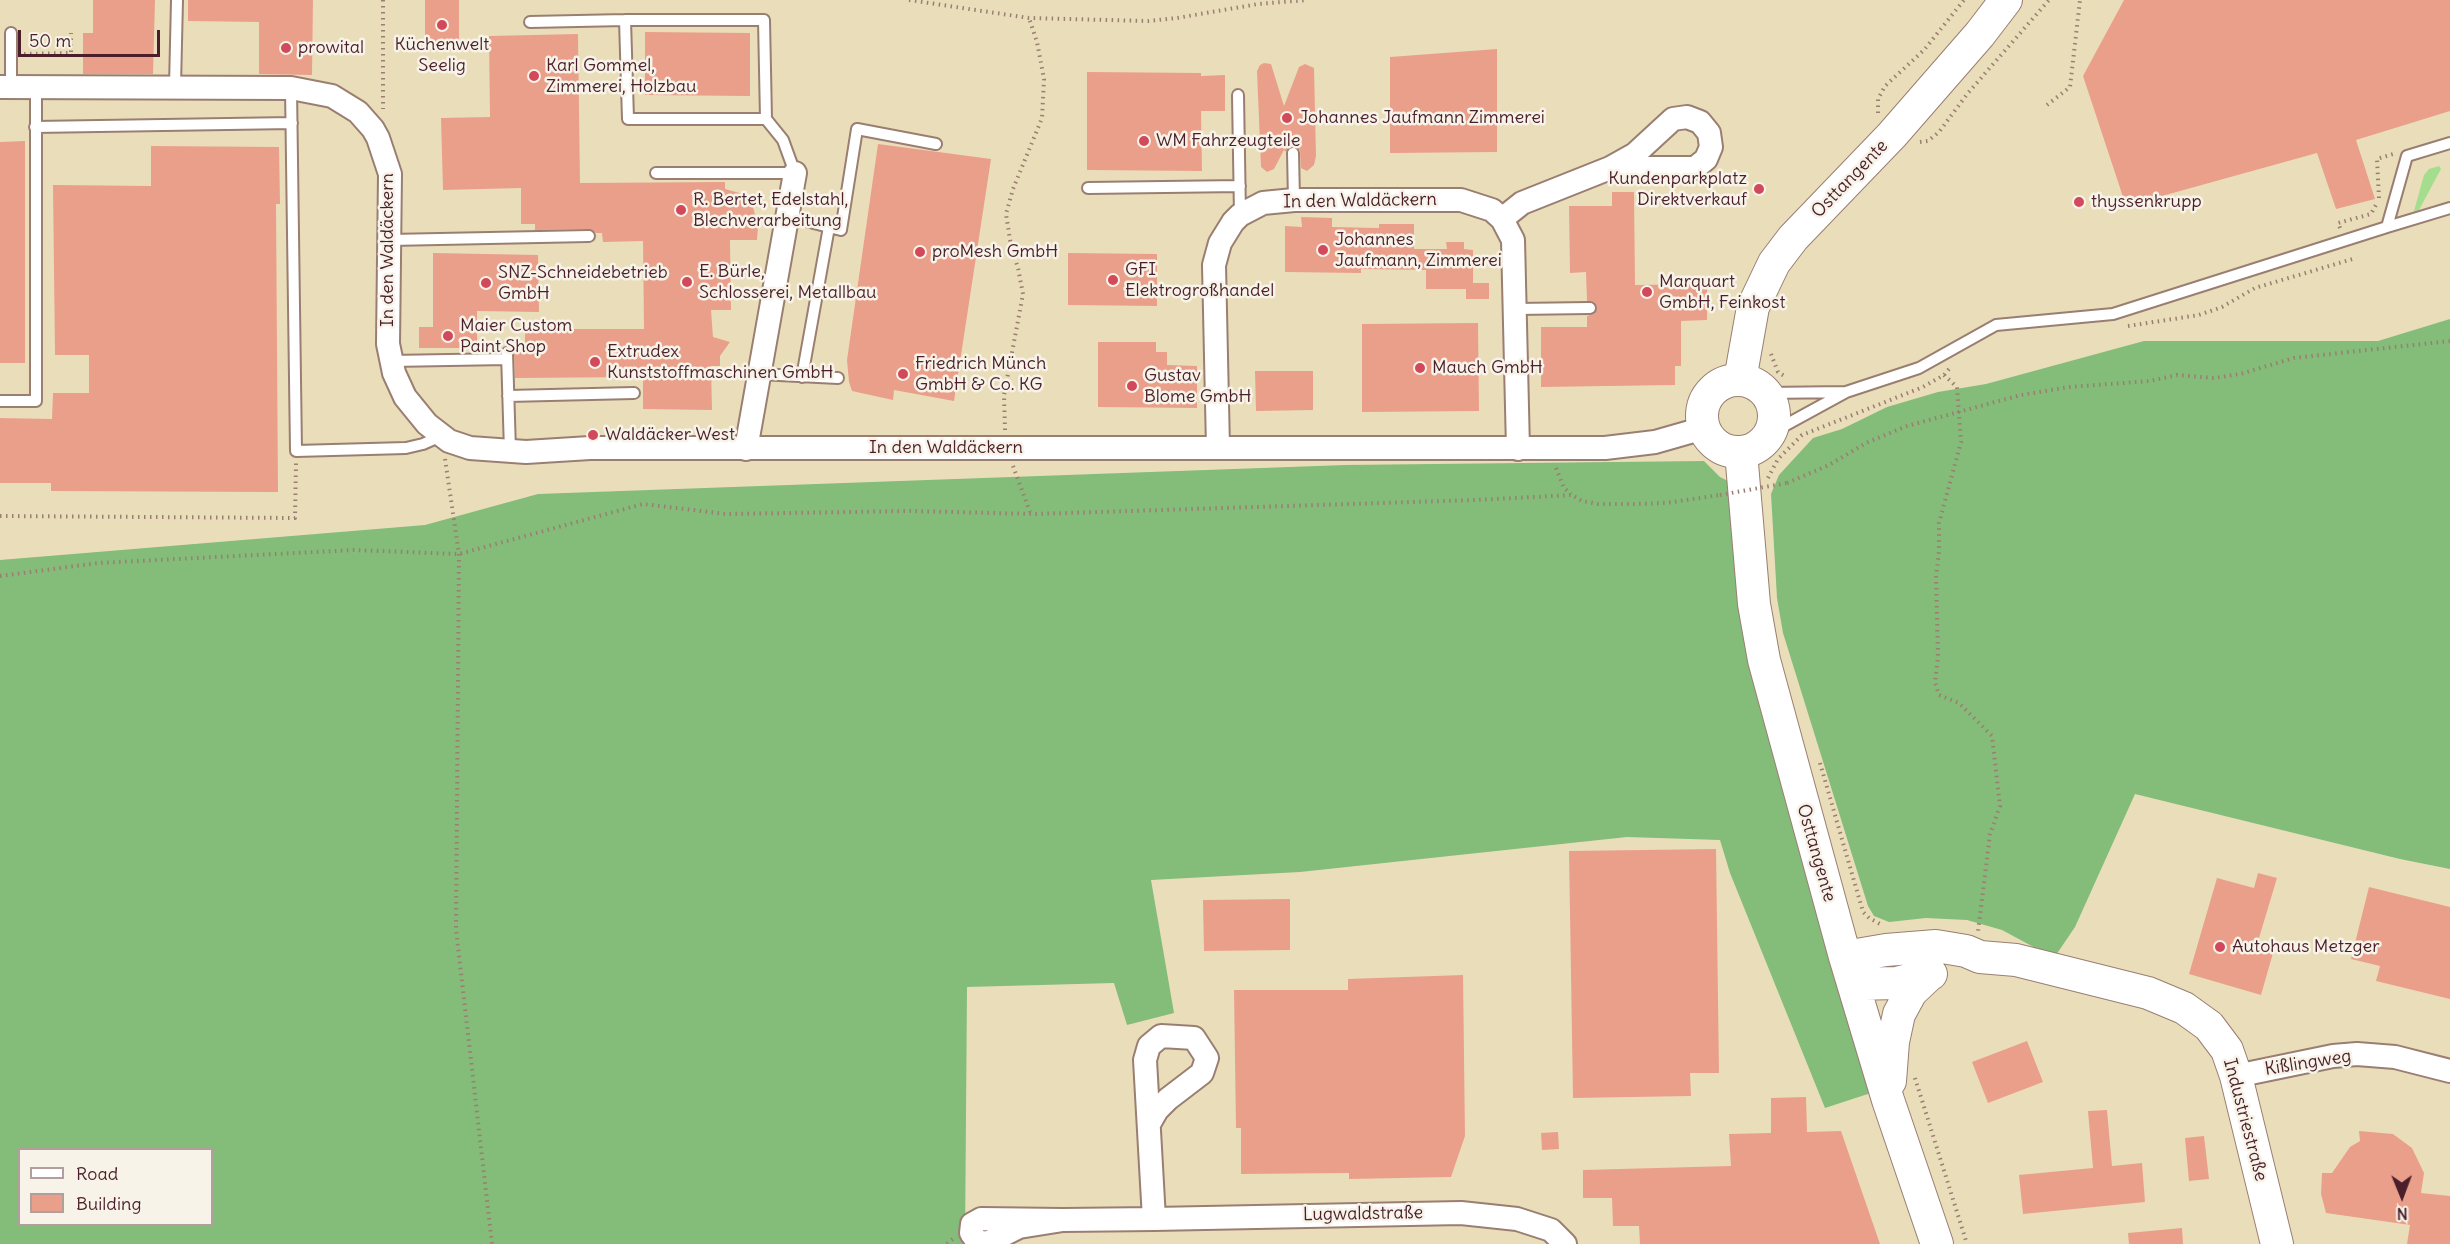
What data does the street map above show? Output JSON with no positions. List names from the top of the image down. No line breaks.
{"streets":{"main road":["Osttangente","Industriestraße"],"street":["In den Waldäckern","Kißlingweg","Lugwaldstraße"]},"crossings":[["Osttangente","In den Waldäckern"],["Osttangente","Industriestraße"],["Kißlingweg","Industriestraße"]],"places":["Küchenwelt Seelig","prowital","Karl Gommel, Zimmerei, Holzbau","Johannes Jaufmann Zimmerei","WM Fahrzeugteile","Kundenparkplatz Direktverkauf","thyssenkrupp","R. Bertet, Edelstahl, Blechverarbeitung","Johannes Jaufmann, Zimmerei","proMesh GmbH","GFI Elektrogroßhandel","E. Bürle, Schlosserei, Metallbau","SNZ-Schneidebetrieb GmbH","Marquart GmbH, Feinkost","Maier Custom Paint Shop","Extrudex Kunststoffmaschinen GmbH","Mauch GmbH","Friedrich Münch GmbH & Co. KG","Gustav Blome GmbH","Waldäcker West","Autohaus Metzger"],"legend":["Road","Building"],"scale_bar":"50 m","north":"bottom"}
